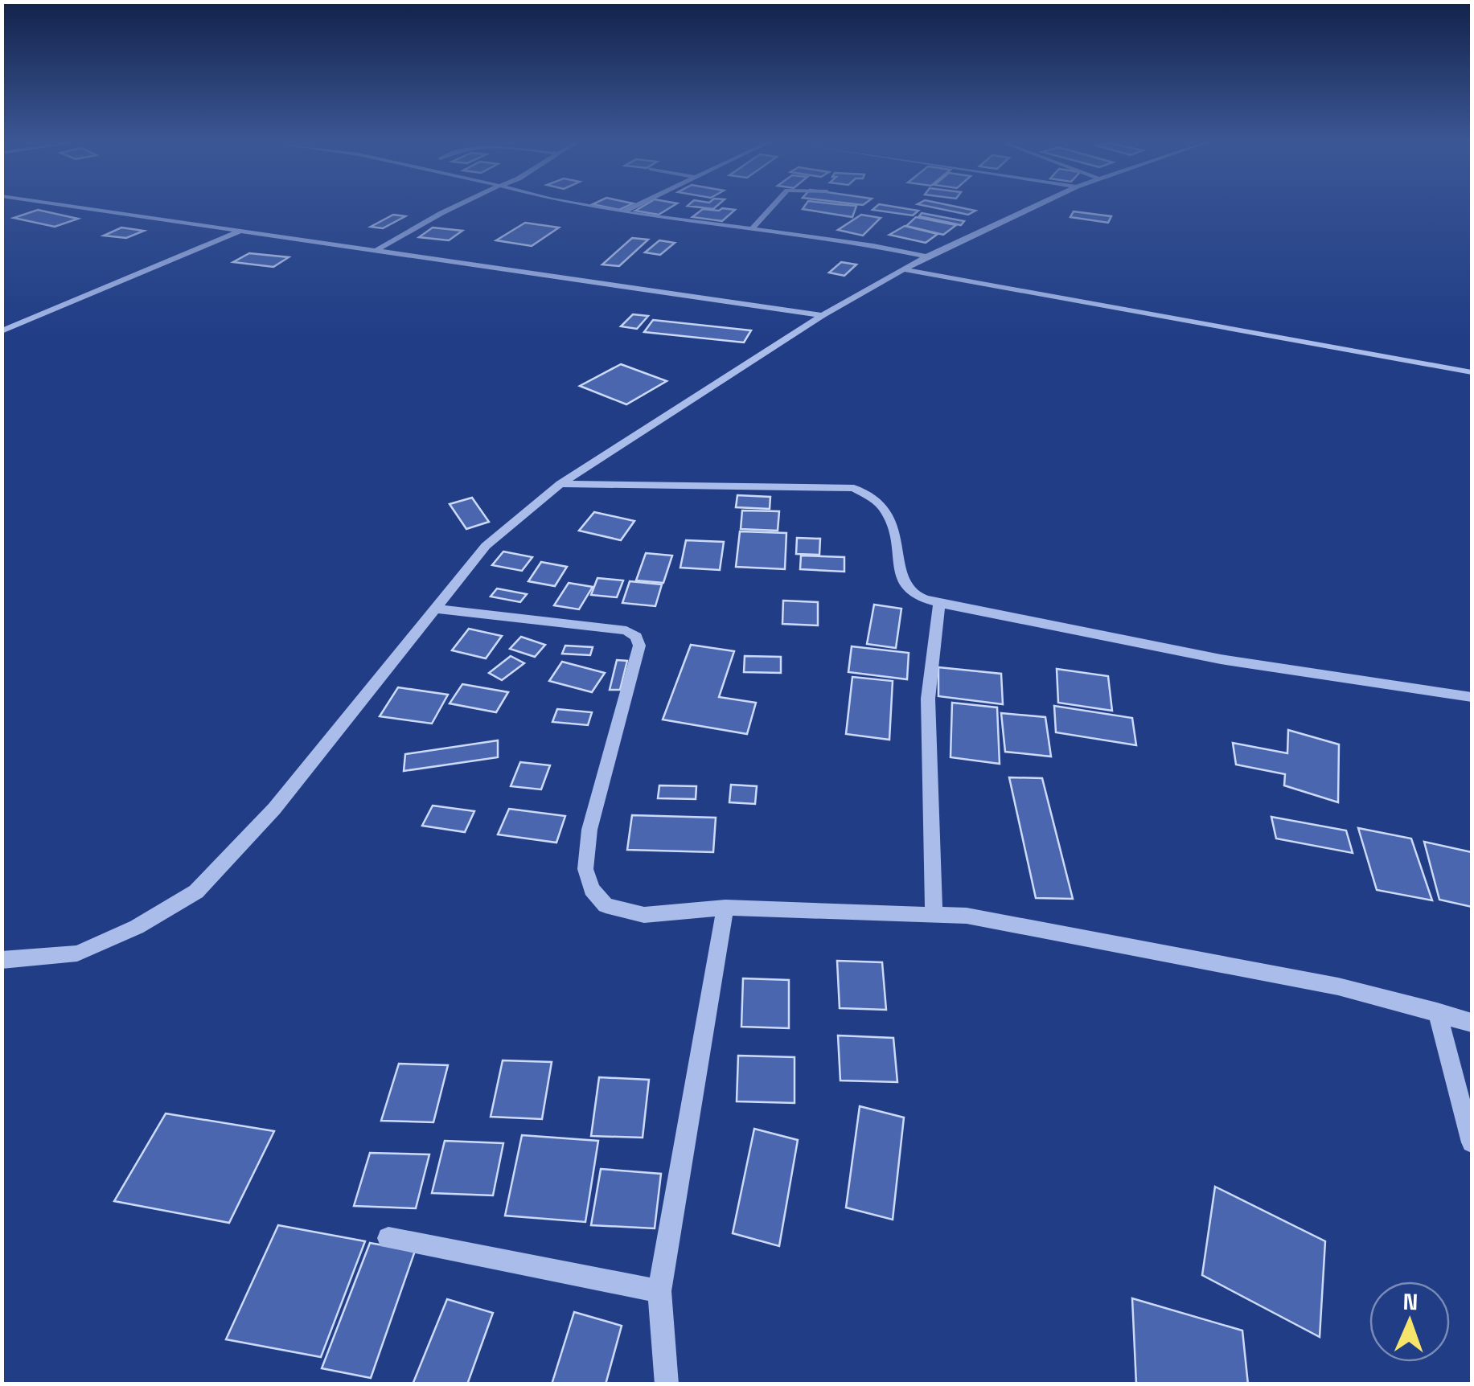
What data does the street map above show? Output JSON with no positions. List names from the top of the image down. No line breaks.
{"north":"top"}
